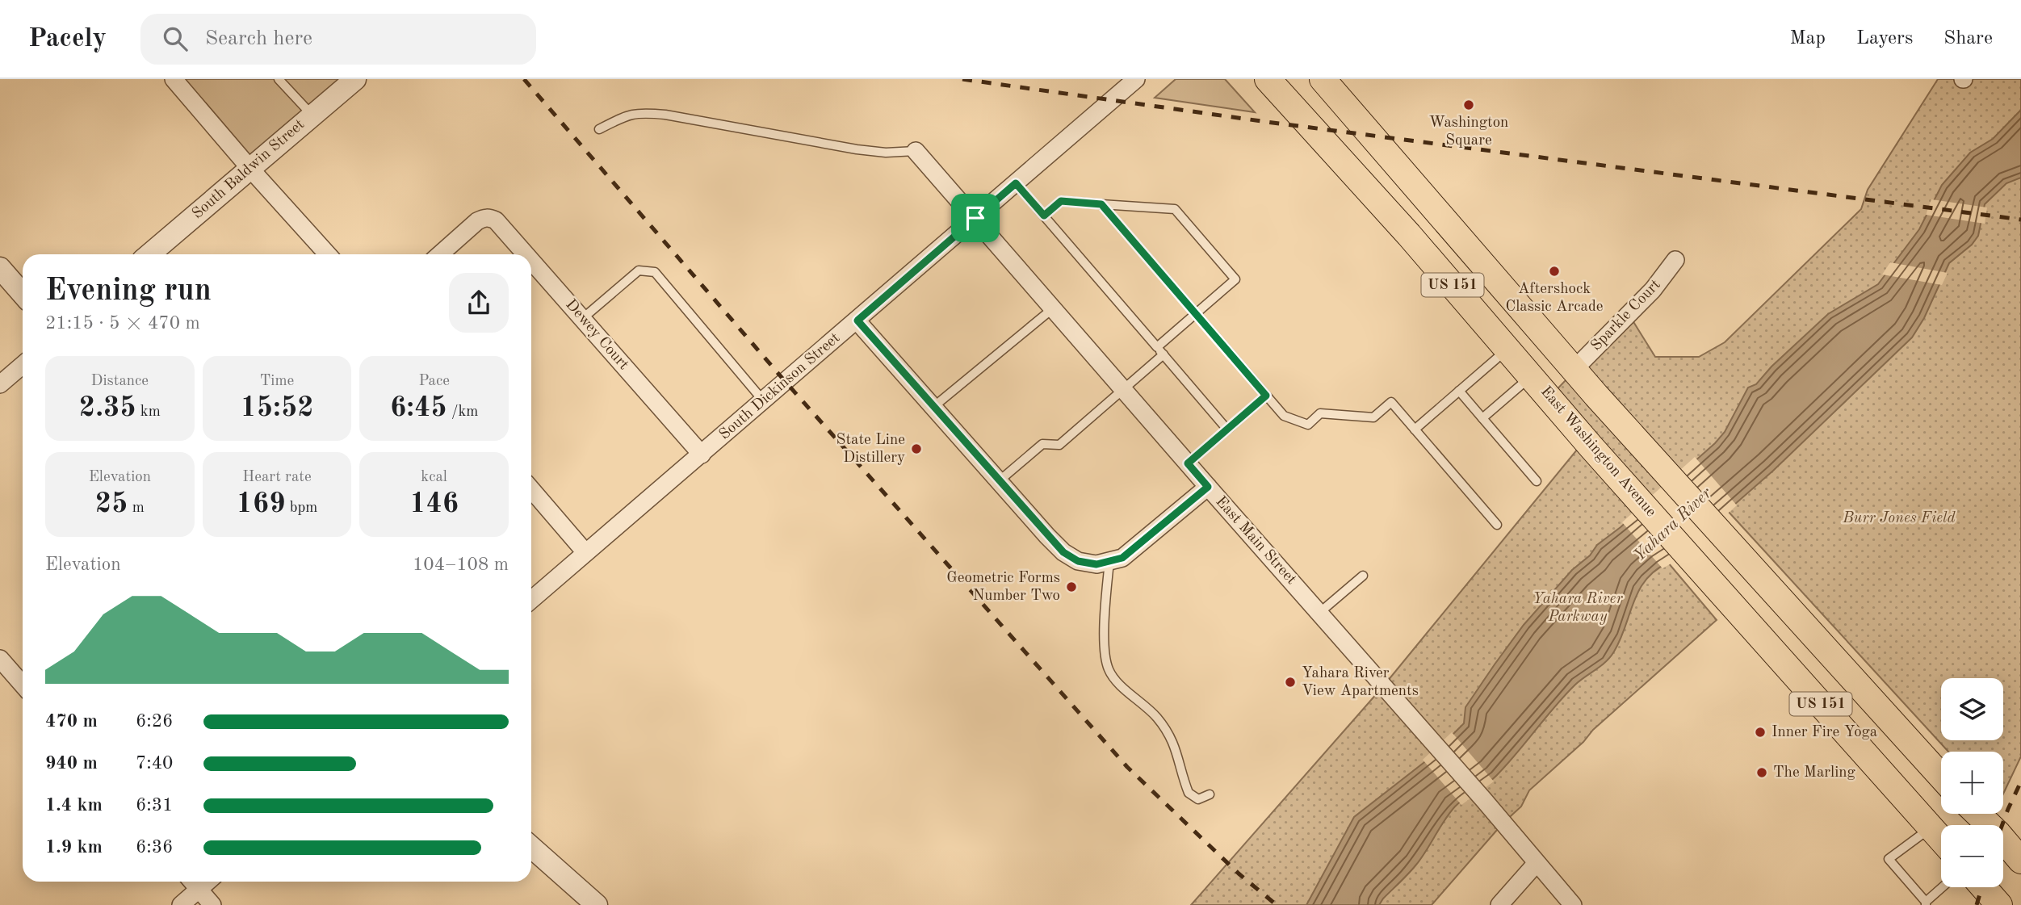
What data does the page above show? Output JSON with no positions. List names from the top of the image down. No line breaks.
{"streets":{"main road":["US 151","East Washington Avenue"],"street":["South Baldwin Street","Sparkle Court","Dewey Court","South Dickinson Street","East Main Street"]},"crossings":[["US 151","Sparkle Court"],["Dewey Court","South Dickinson Street"],["South Dickinson Street","East Main Street"]],"water":["Yahara River"],"parks":["Burr Jones Field","Yahara River Parkway"],"places":["Washington Square","Aftershock Classic Arcade","State Line Distillery","Geometric Forms Number Two","Yahara River View Apartments","Inner Fire Yoga","The Marling"],"page":{"header":"Pacely","search":"Search here","nav":["Map","Layers","Share"],"heading":["Evening run","21:15 · 5 × 470 m"],"stats":[["Distance","2.35 km"],["Time","15:52"],["Pace","6:45 /km"],["Elevation","25 m"],["Heart rate","169 bpm"],["kcal","146"]],"chart":["Elevation","104–108 m"],"map_buttons":["+","−"],"list":[{"name":"470 m","note":"6:26"},{"name":"940 m","note":"7:40"},{"name":"1.4 km","note":"6:31"},{"name":"1.9 km","note":"6:36"}]}}
